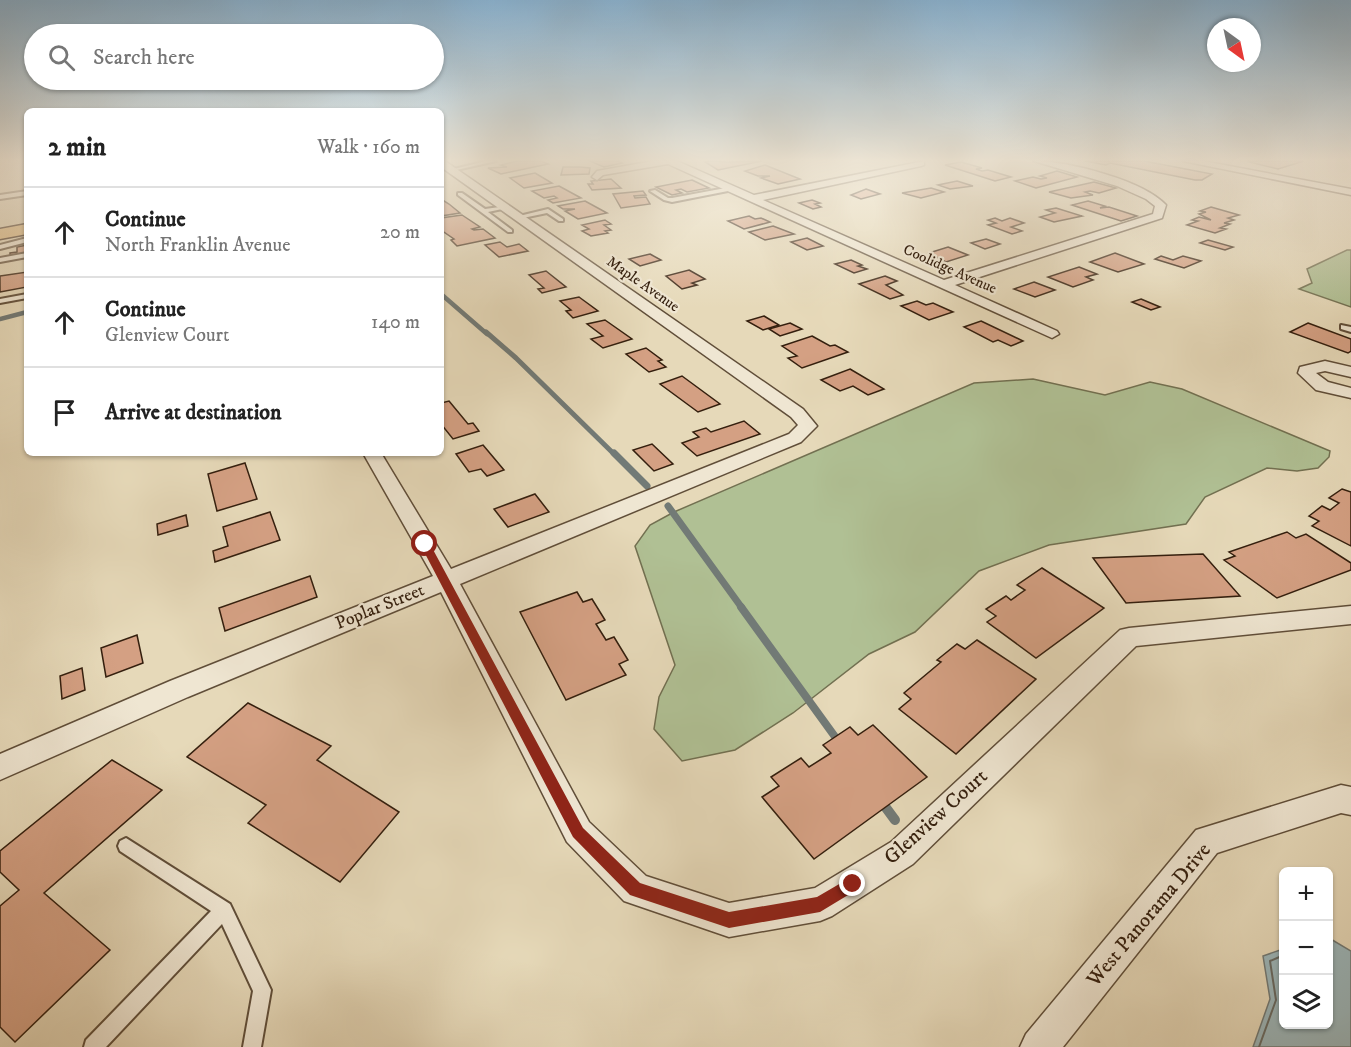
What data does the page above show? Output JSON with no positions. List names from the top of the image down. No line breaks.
{"streets":{"street":["Coolidge Avenue","Maple Avenue","Poplar Street","Glenview Court","West Panorama Drive"]},"crossings":[["Maple Avenue","Poplar Street"],["Poplar Street","Glenview Court"]],"north":"bottom right","page":{"search":"Search here","heading":["2 min","Walk · 160 m"],"list":[["Continue","North Franklin Avenue","20 m"],["Continue","Glenview Court","140 m"],"Arrive at destination"],"map_buttons":["+","−"]}}
